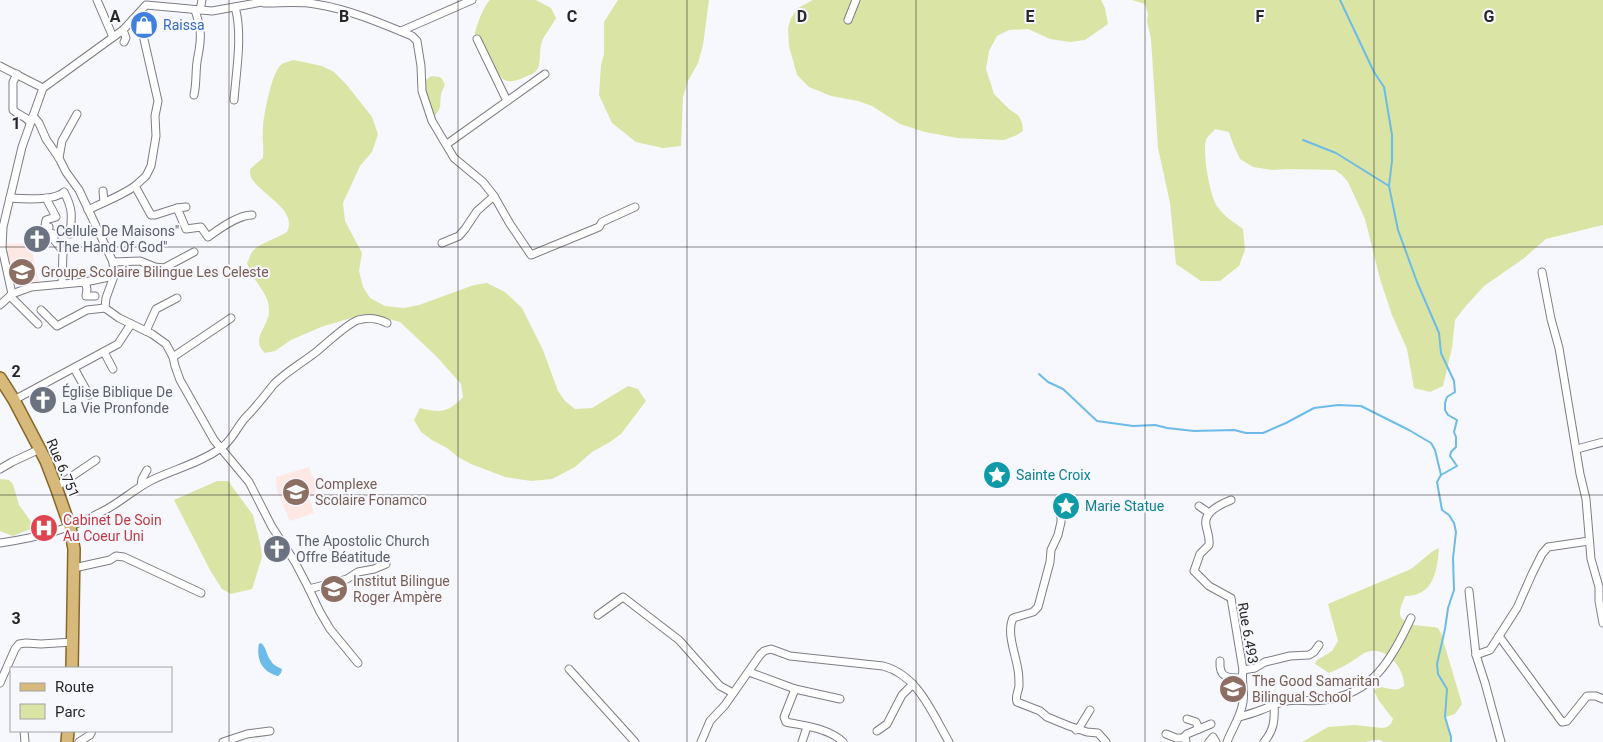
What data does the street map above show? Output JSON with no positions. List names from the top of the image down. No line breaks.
{"streets":{"main road":["Rue 6.751"],"street":["Rue 6.493"]},"places":{"shop":["Raissa"],"church":["Cellule De Maisons\" The Hand Of God\"","Église Biblique De La Vie Pronfonde","The Apostolic Church Offre Béatitude"],"school or university":["Groupe Scolaire Bilingue Les Celeste","Complexe Scolaire Fonamco","Institut Bilingue Roger Ampère","The Good Samaritan Bilingual School"],"place":["Sainte Croix","Marie Statue"],"hospital":["Cabinet De Soin Au Coeur Uni"]},"legend":["Route","Parc"],"grid":{"columns":["A","B","C","D","E","F","G"],"rows":["1","2","3"]}}
